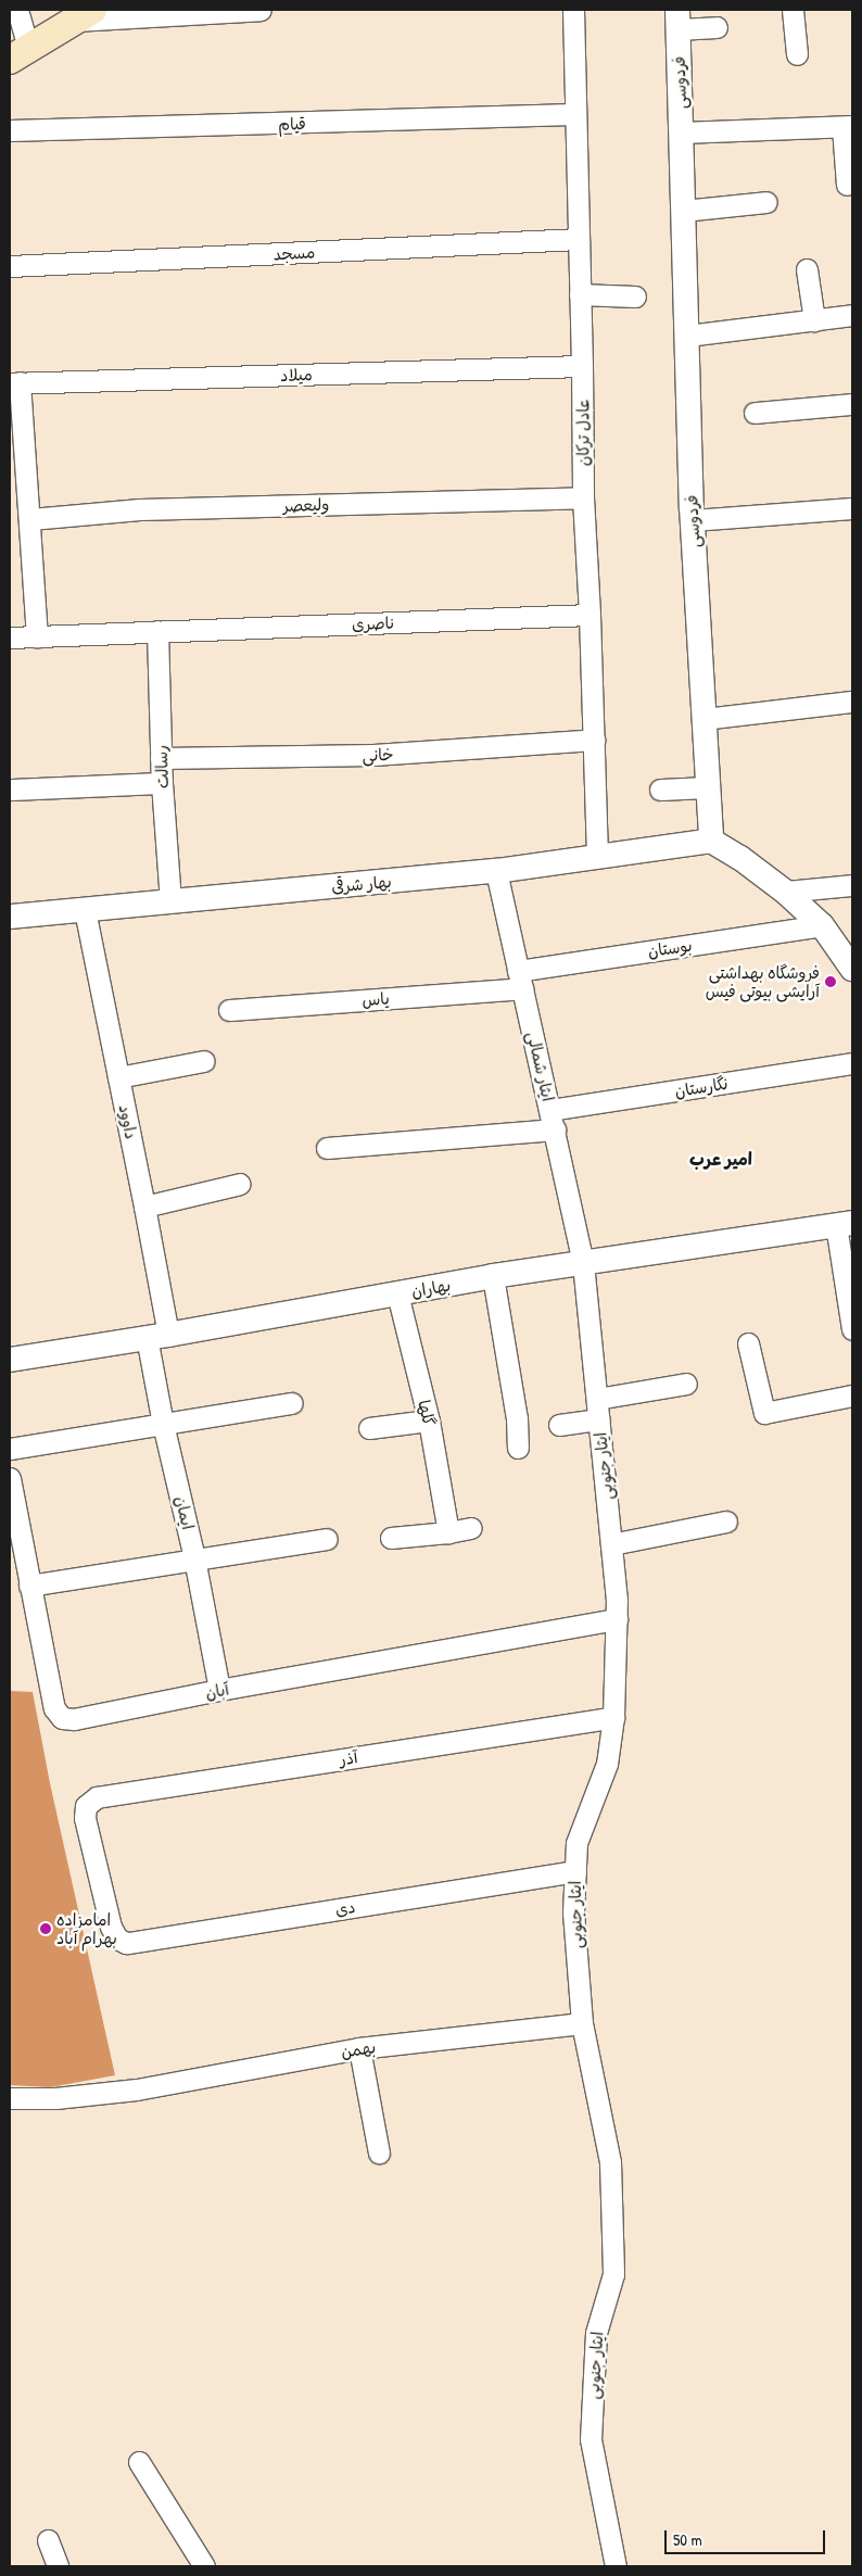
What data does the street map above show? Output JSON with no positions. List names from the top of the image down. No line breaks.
{"streets":{"street":["فردوسی","قیام","مسجد","میلاد","عادل ترکان","ولیعصر","ناصری","خانی","رسالت","بهار شرقی","بوستان","یاس","ایثار شمالی","نگارستان","داوود","بهاران","گلها","ایثار جنوبی","ایمان","آبان","آذر","دی","بهمن"]},"crossings":[["فردوسی","بهار شرقی"],["قیام","عادل ترکان"],["مسجد","عادل ترکان"],["میلاد","عادل ترکان"],["عادل ترکان","ولیعصر"],["عادل ترکان","ناصری"],["عادل ترکان","خانی"],["عادل ترکان","بهار شرقی"],["ناصری","رسالت"],["خانی","رسالت"],["رسالت","بهار شرقی"],["بهار شرقی","ایثار شمالی"],["بهار شرقی","داوود"],["بوستان","یاس"],["بوستان","ایثار شمالی"],["یاس","ایثار شمالی"],["ایثار شمالی","نگارستان"],["ایثار شمالی","بهاران"],["ایثار شمالی","ایثار جنوبی"],["داوود","بهاران"],["داوود","ایمان"],["بهاران","گلها"],["بهاران","ایثار جنوبی"],["بهاران","ایمان"],["ایثار جنوبی","آبان"],["ایثار جنوبی","آذر"],["ایثار جنوبی","دی"],["ایثار جنوبی","بهمن"],["ایمان","آبان"],["آذر","دی"]],"districts":["امیر عرب"],"places":["فروشگاه بهداشتی آرایشی بیوتی فیس","امامزاده بهرام آباد"],"scale_bar":"50 m"}
